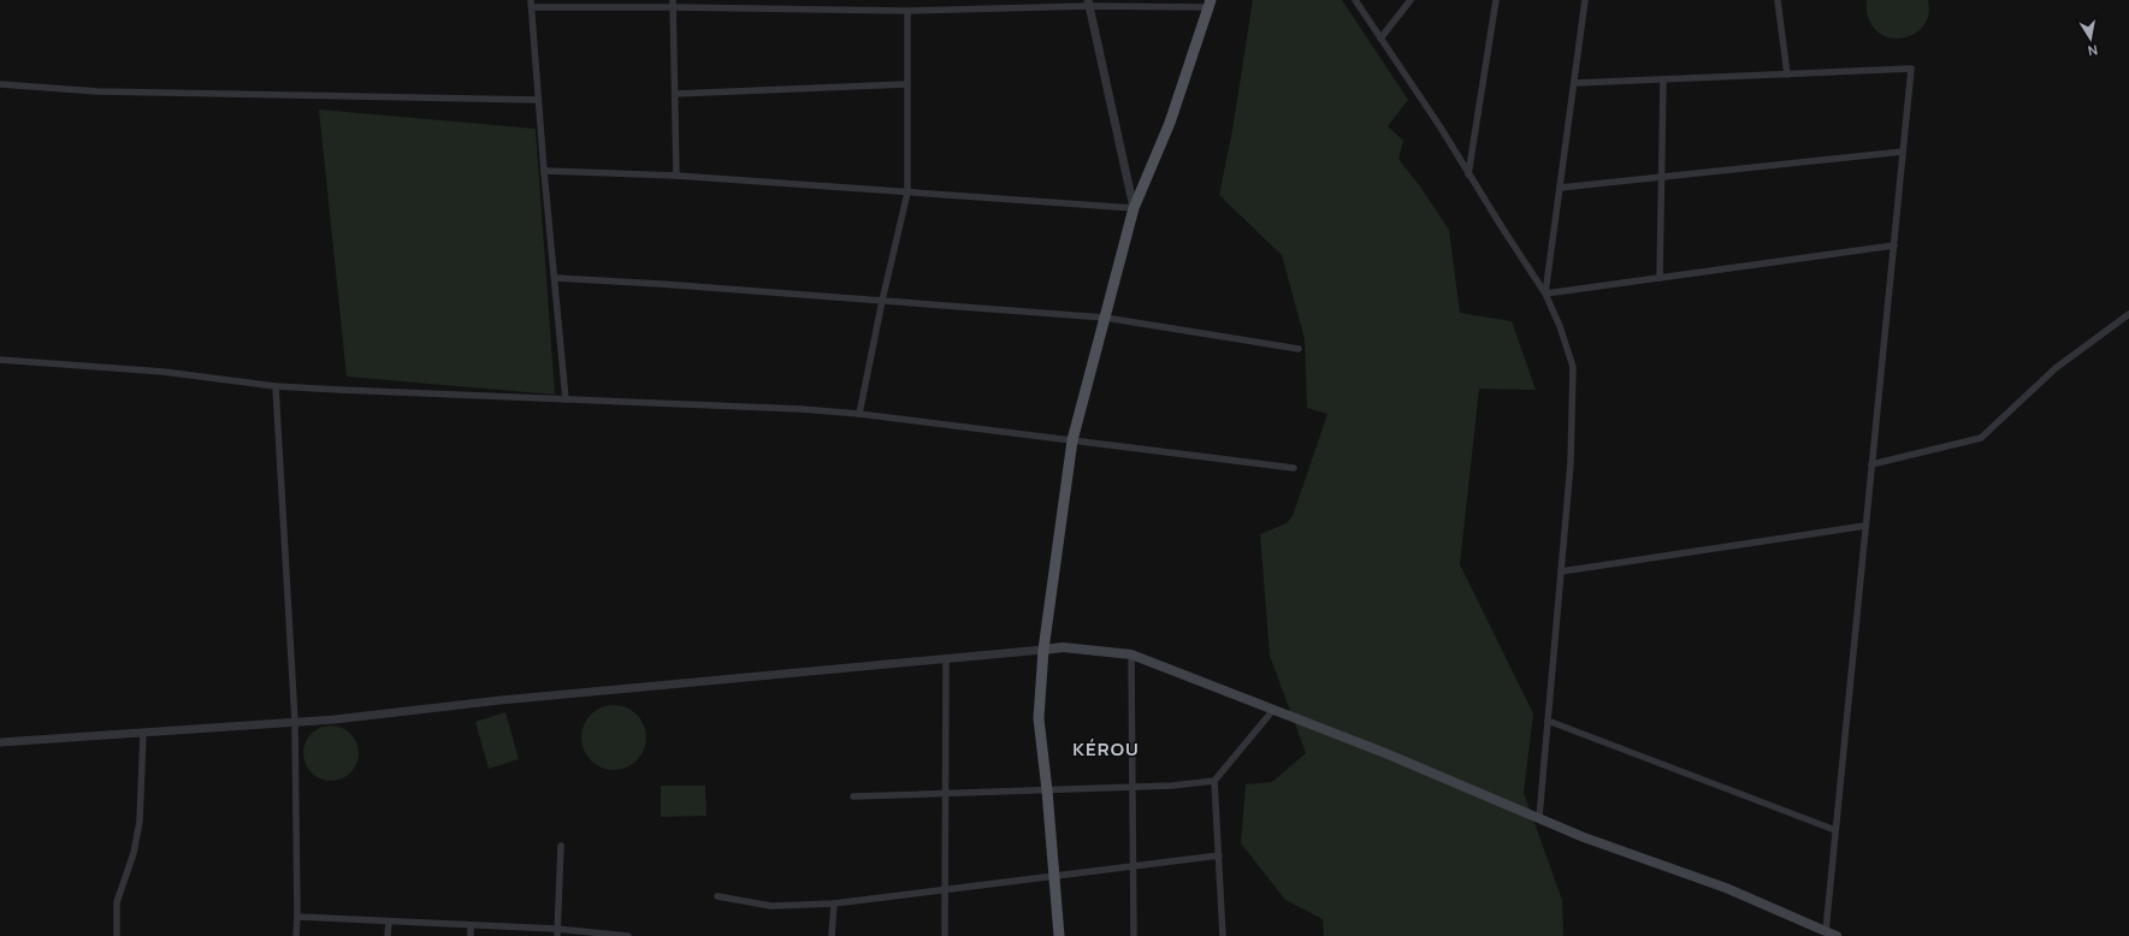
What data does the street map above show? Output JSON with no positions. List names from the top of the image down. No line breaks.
{"districts":["KÉROU"],"north":"bottom"}
